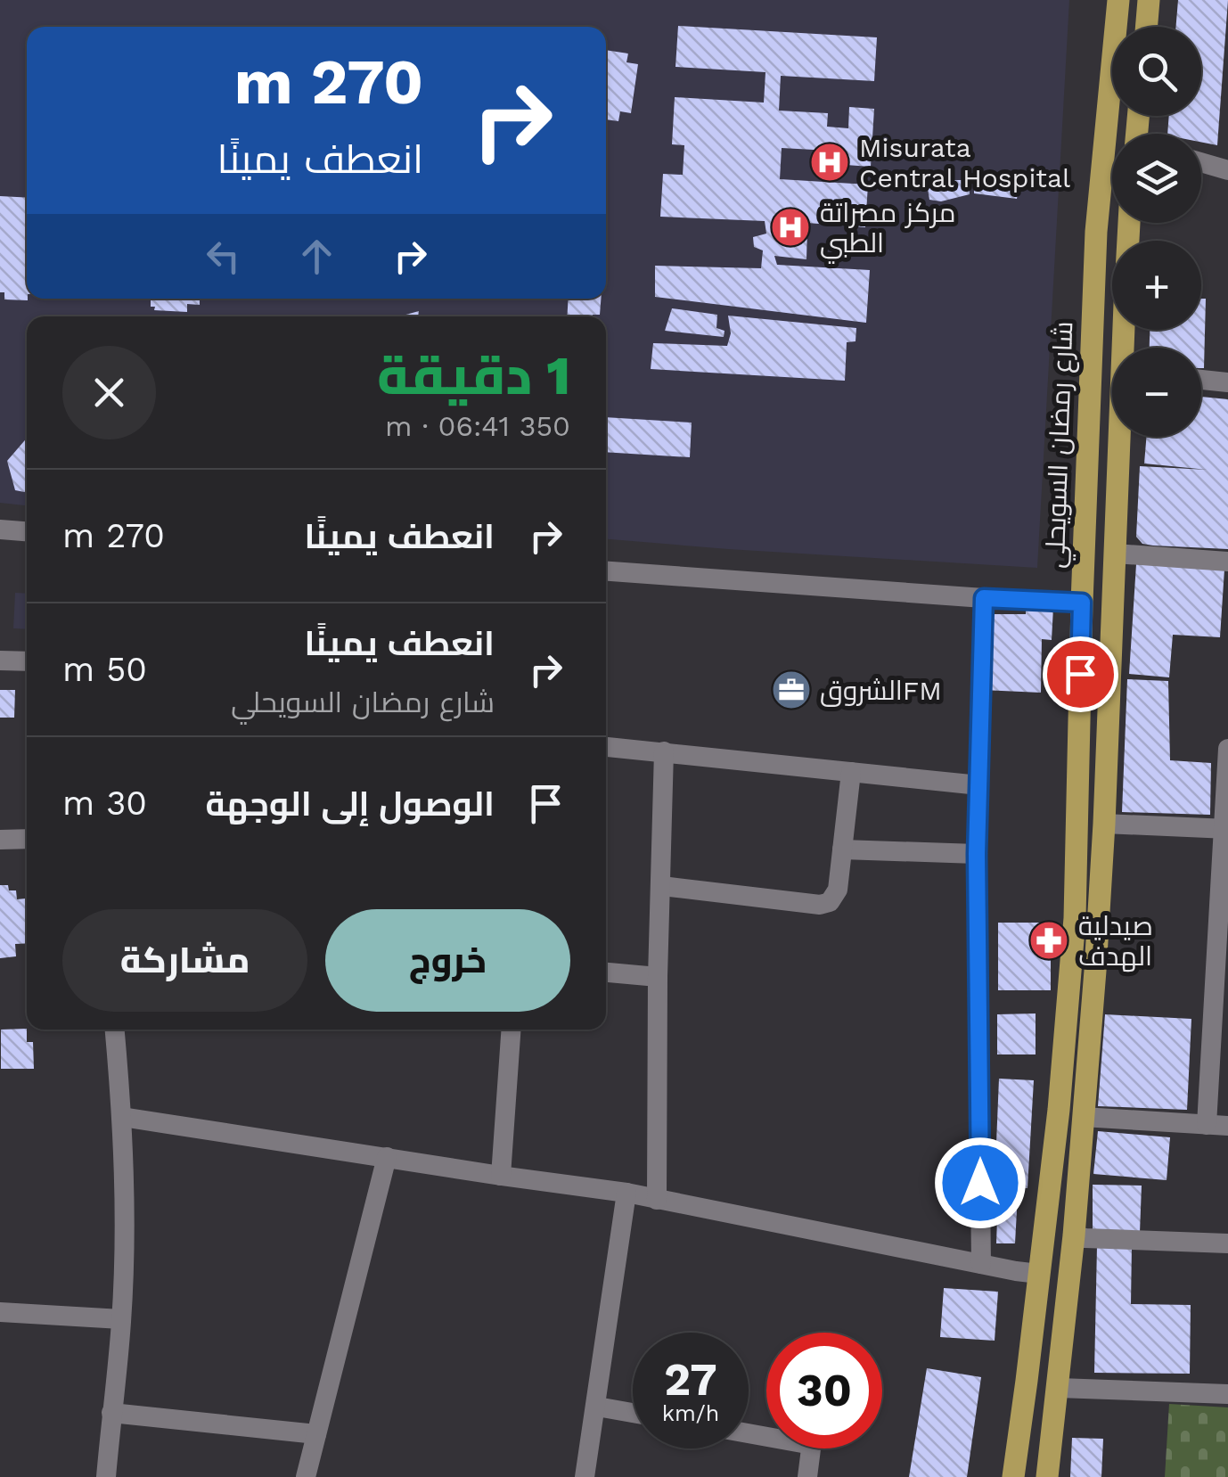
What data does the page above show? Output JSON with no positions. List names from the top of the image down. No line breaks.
{"streets":{"main road":["شارع رمضان السويحلي"]},"places":{"hospital":["Misurata Central Hospital","مركز مصراتة الطبي"],"office":["الشروقFM"],"pharmacy":["صيدلية الهدف"]},"page":{"map_buttons":["+","−"],"turn":["270 m","انعطف يمينًا"],"heading":["1 دقيقة","350 m · 06:41"],"list":[{"name":"انعطف يمينًا","value":"270 m"},{"name":"انعطف يمينًا","note":"شارع رمضان السويحلي","value":"50 m"},{"name":"الوصول إلى الوجهة","value":"30 m"}],"buttons":["خروج","مشاركة"],"speed":"27 km/h","limit":"30"}}
